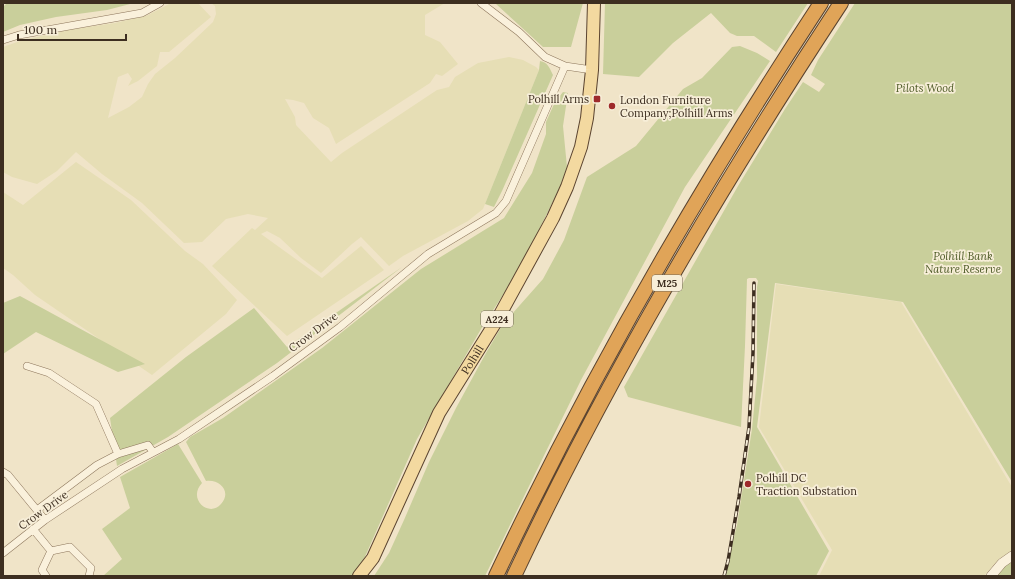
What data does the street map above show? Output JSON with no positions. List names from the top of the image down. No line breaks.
{"streets":{"highway":["M25"],"main road":["A224","Polhill"],"street":["Crow Drive"]},"crossings":[["A224","Polhill"]],"parks":["Pilots Wood","Polhill Bank Nature Reserve"],"places":{"transit":["Polhill Arms"],"other":["London Furniture Company;Polhill Arms","Polhill DC Traction Substation"]},"scale_bar":"100 m"}
